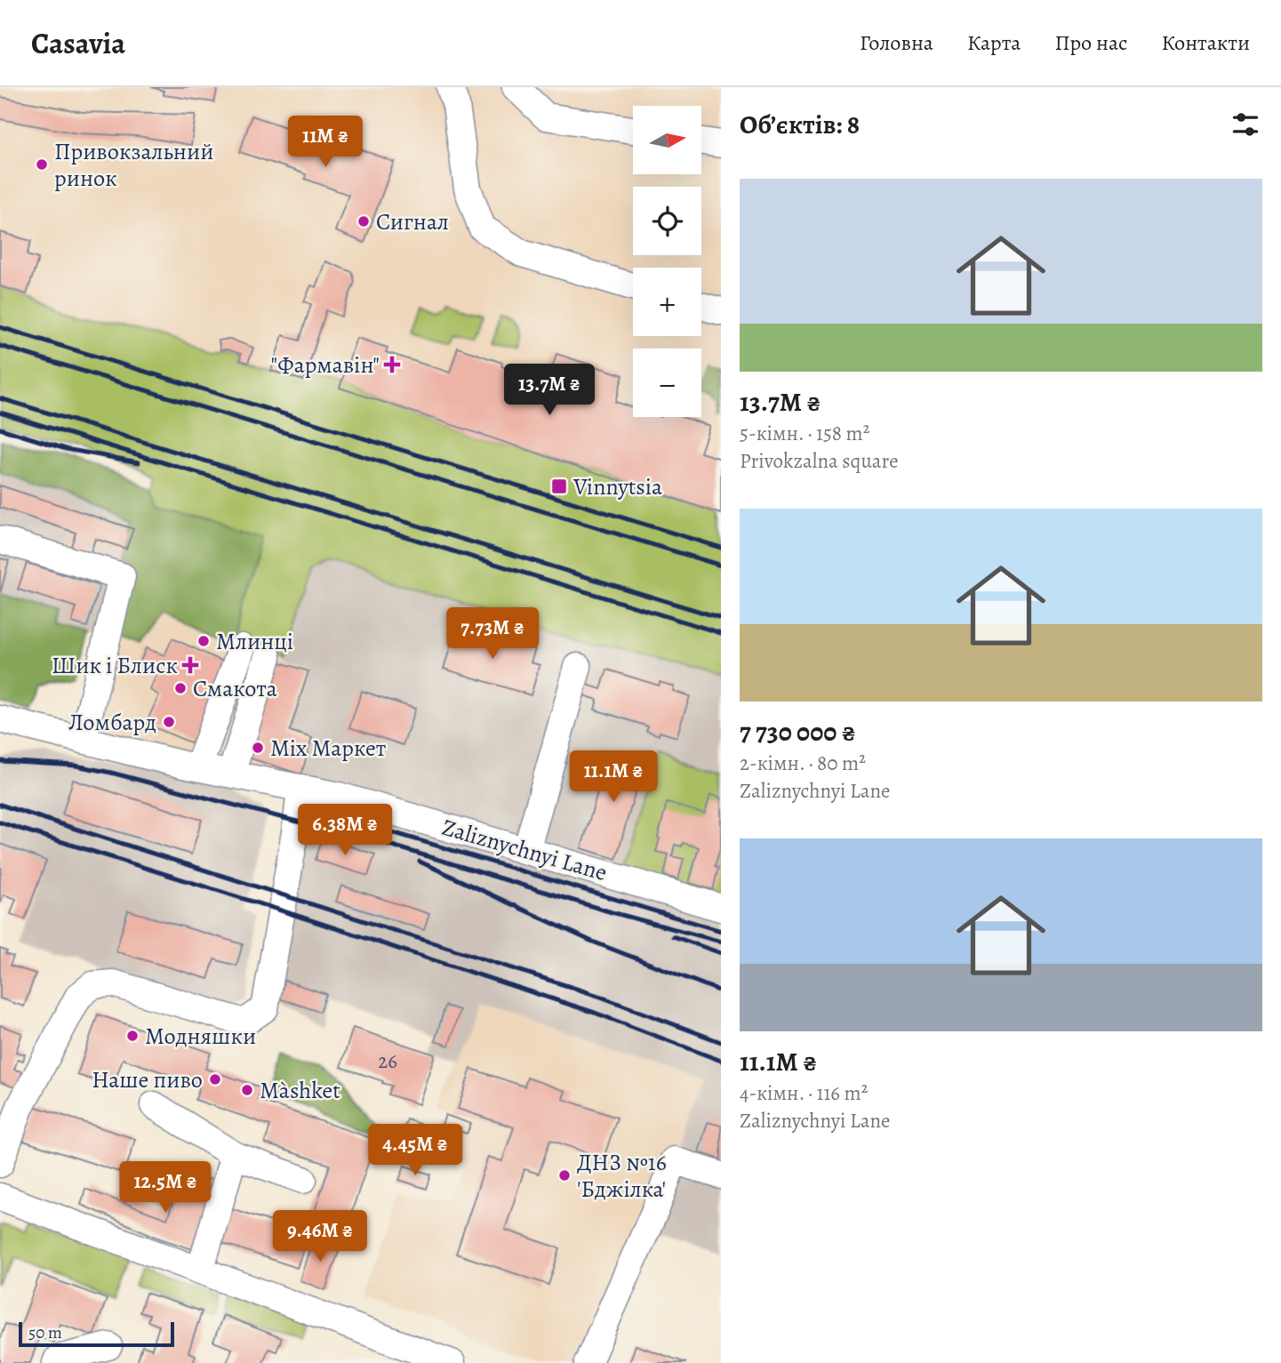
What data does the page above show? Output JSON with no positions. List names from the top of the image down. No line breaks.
{"streets":{"street":["Zaliznychnyi Lane"]},"places":{"other":["Привокзальний ринок","Сигнал","Млинці","Смакота","Ломбард","Mix Маркет","Модняшки","Наше пиво","Màshket","ДНЗ №16 'Бджілка'"],"health":["\"Фармавін\"","Шик і Блиск"],"transit":["Vinnytsia"]},"house_numbers":["26"],"scale_bar":"50 m","north":"right","page":{"header":"Casavia","nav":["Головна","Карта","Про нас","Контакти"],"heading":"Об’єктів: 8","map_buttons":["+","−"],"price":["11M ₴","13.7M ₴","7.73M ₴","11.1M ₴","6.38M ₴","4.45M ₴","12.5M ₴","9.46M ₴"],"list":[{"name":"13.7M ₴","note":"5-кімн. · 158 m² · Privokzalna square"},{"name":"7 730 000 ₴","note":"2-кімн. · 80 m² · Zaliznychnyi Lane"},{"name":"11.1M ₴","note":"4-кімн. · 116 m² · Zaliznychnyi Lane"}],"scale":"50 m"}}
